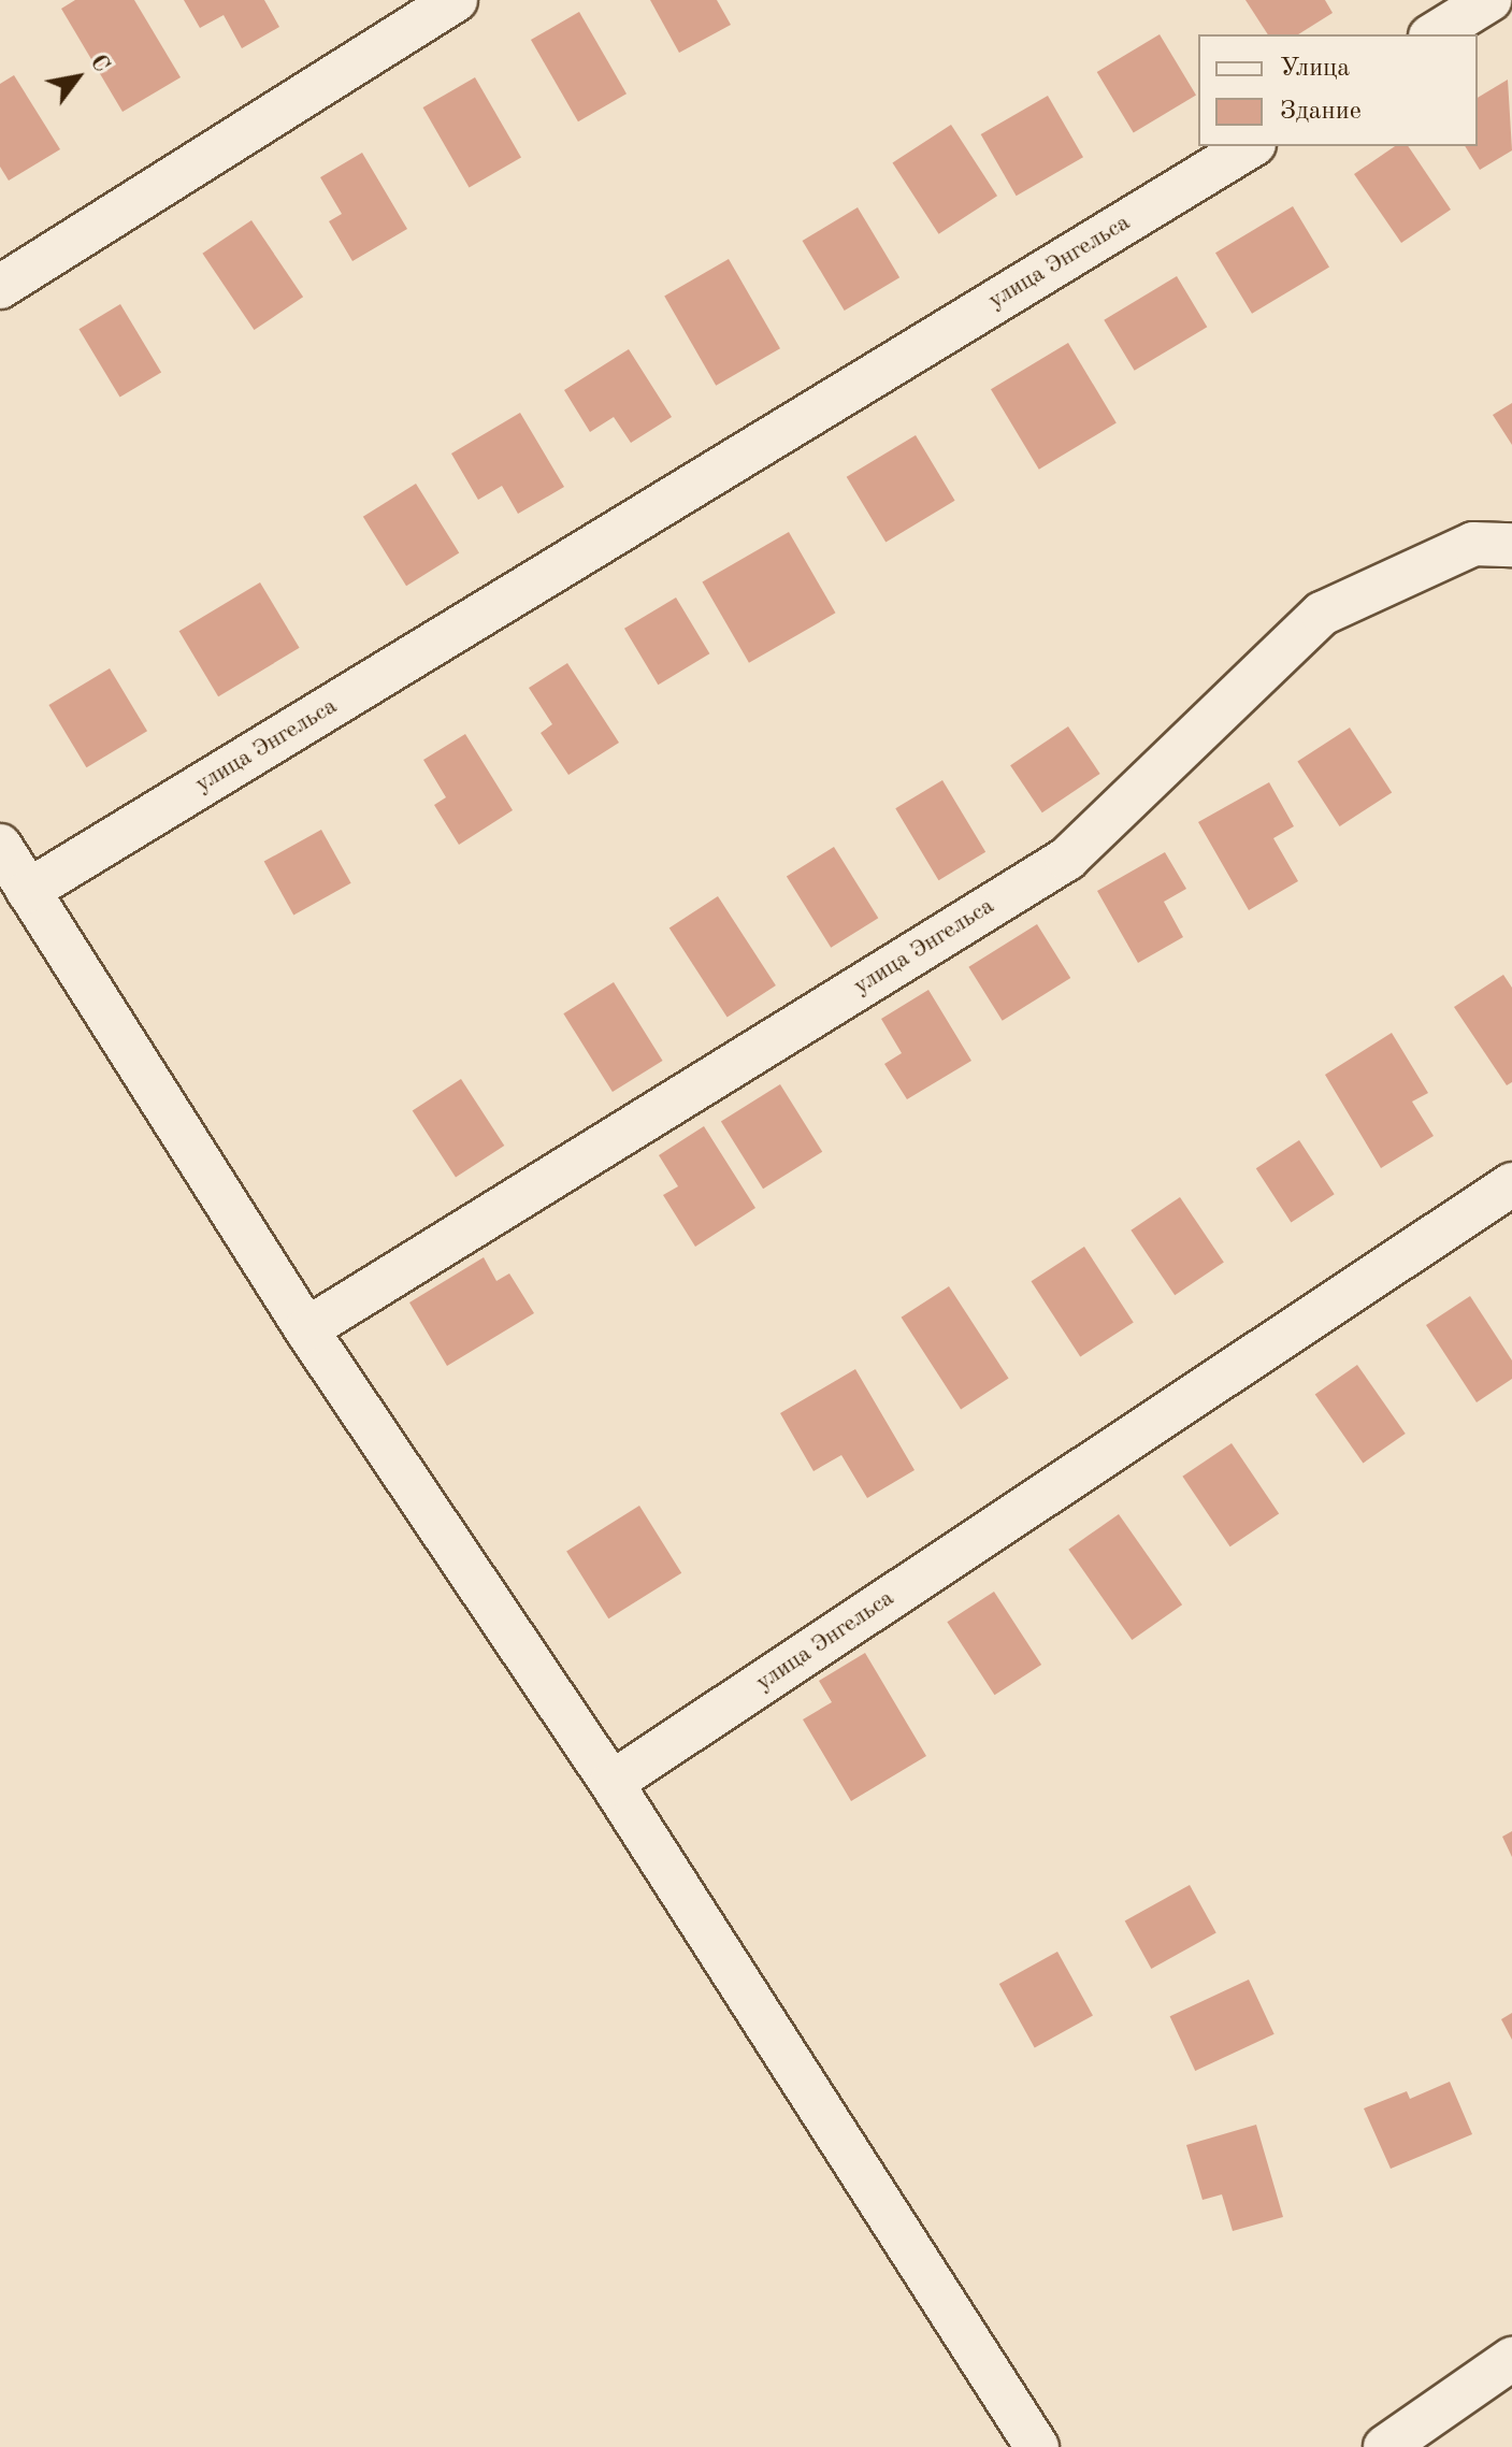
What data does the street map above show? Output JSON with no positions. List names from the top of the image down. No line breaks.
{"streets":{"street":["улица Энгельса"]},"legend":["Улица","Здание"],"north":"top right"}
